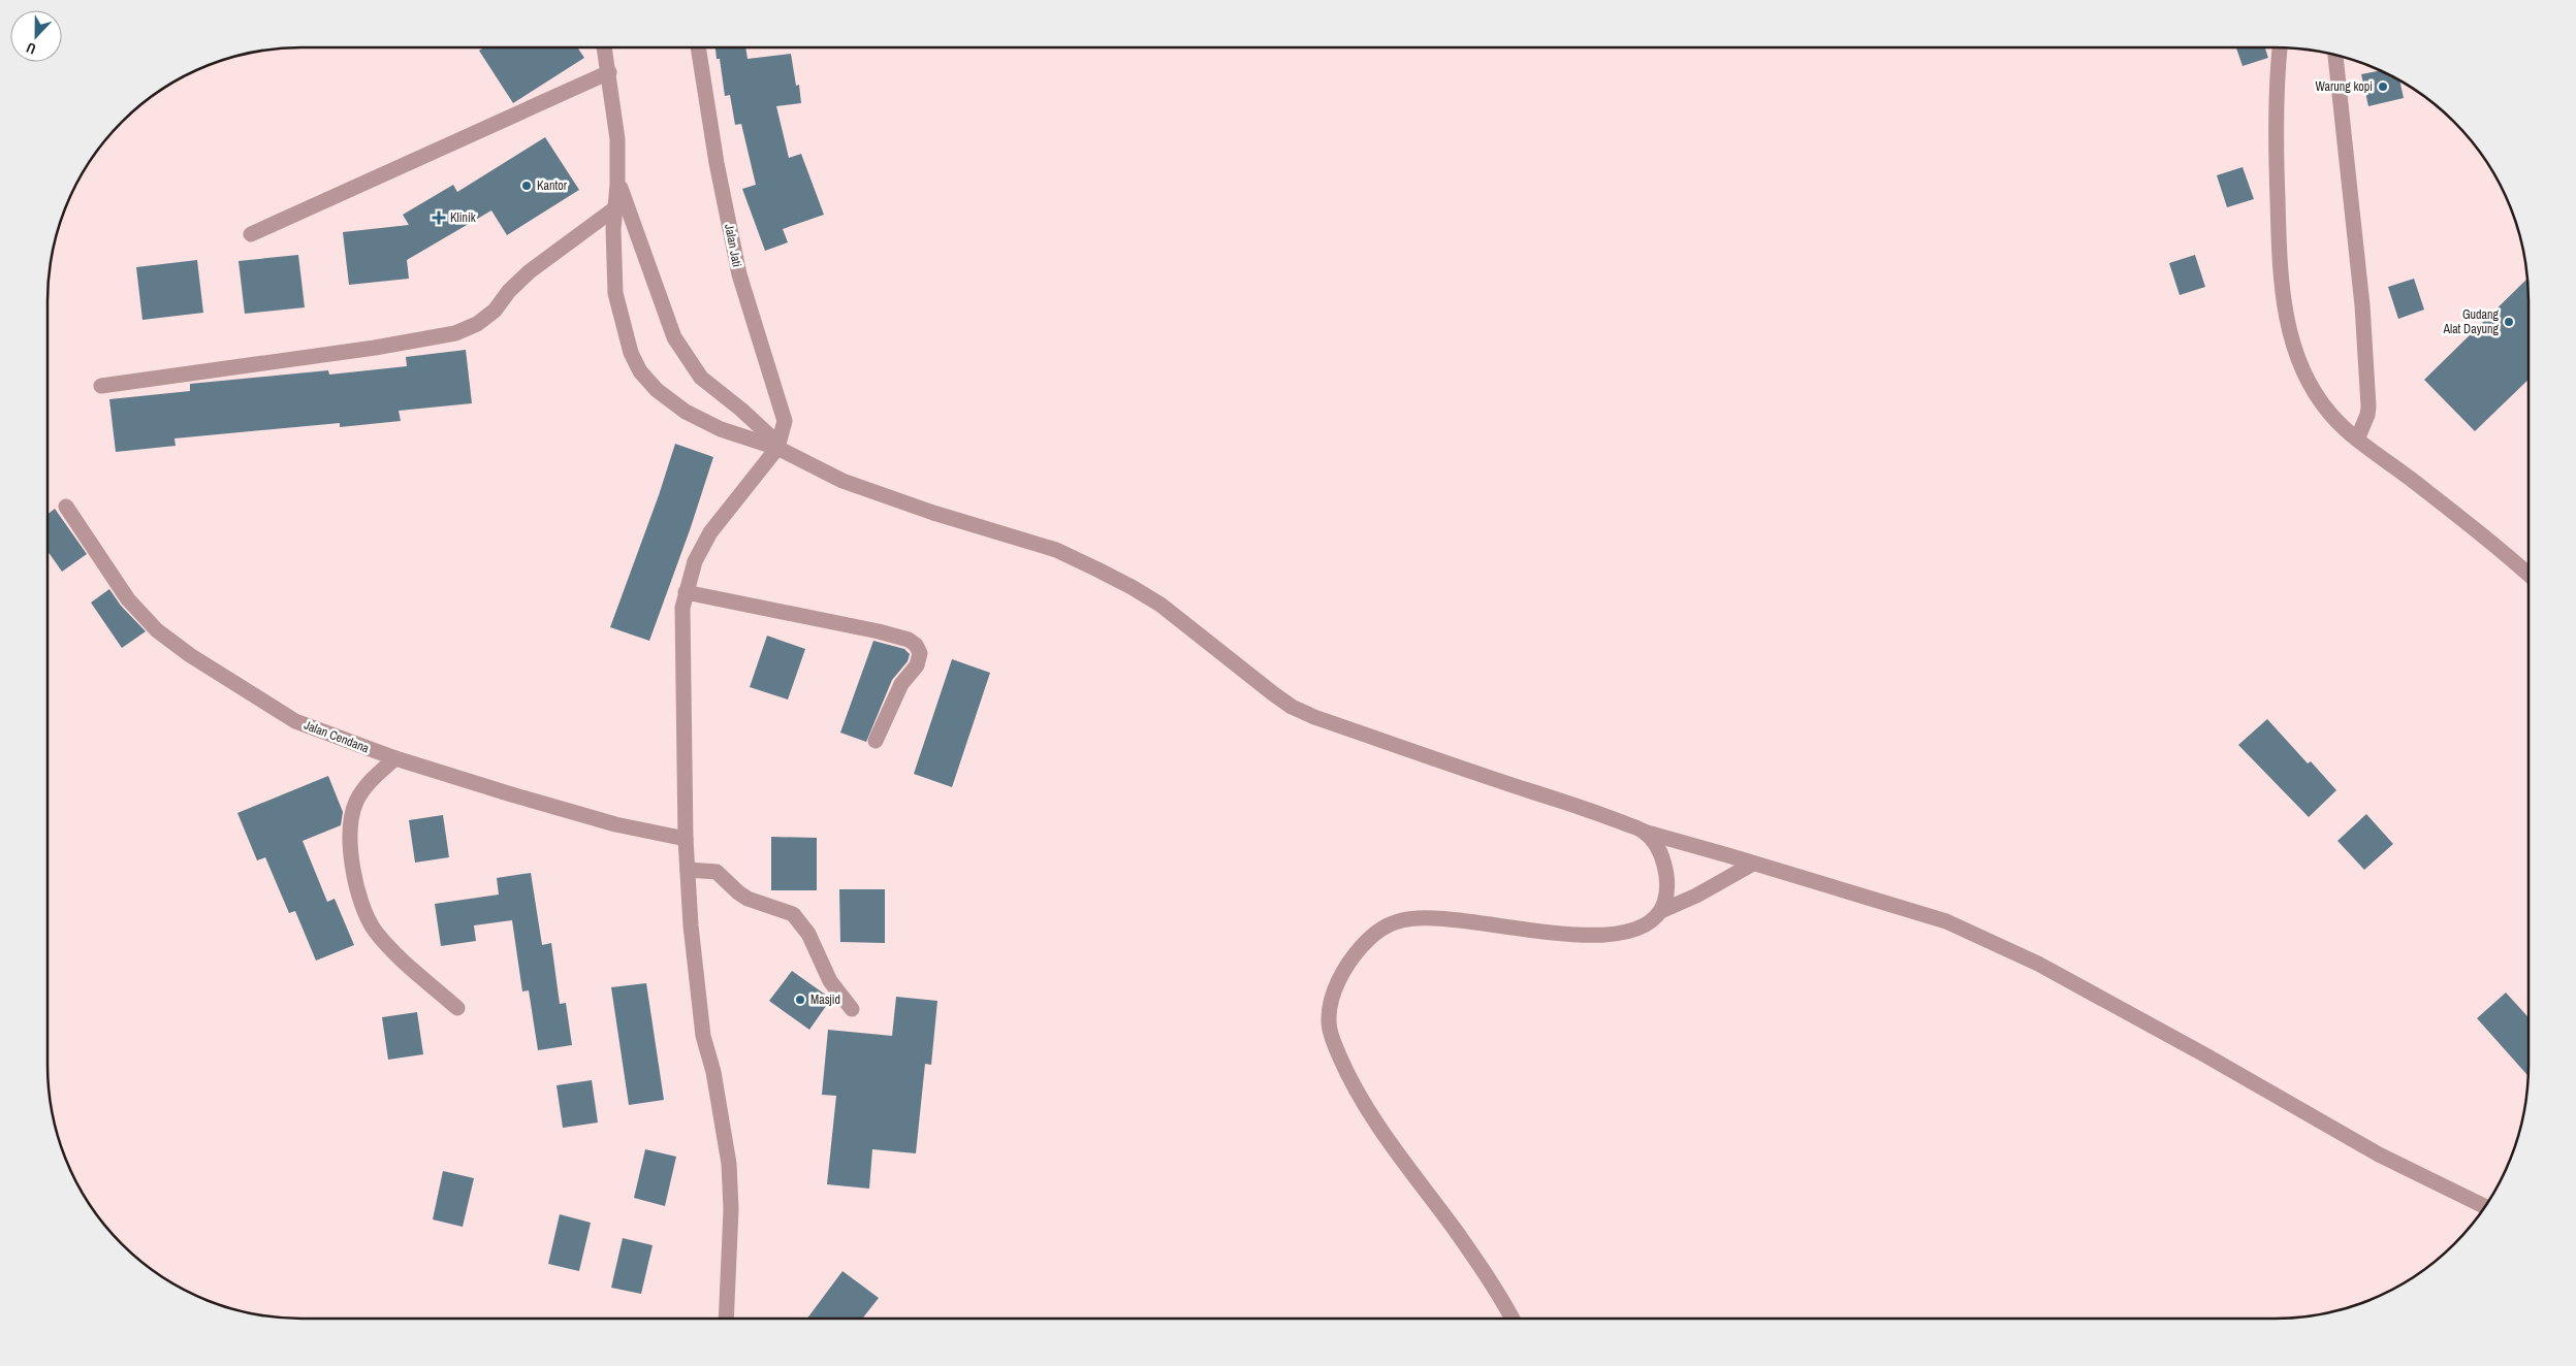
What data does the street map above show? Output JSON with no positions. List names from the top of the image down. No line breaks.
{"streets":{"street":["Jalan Jati","Jalan Cendana"]},"places":{"other":["Warung kopi","Kantor","Gudang Alat Dayung","Masjid"],"health":["Klinik"]},"north":"bottom"}
